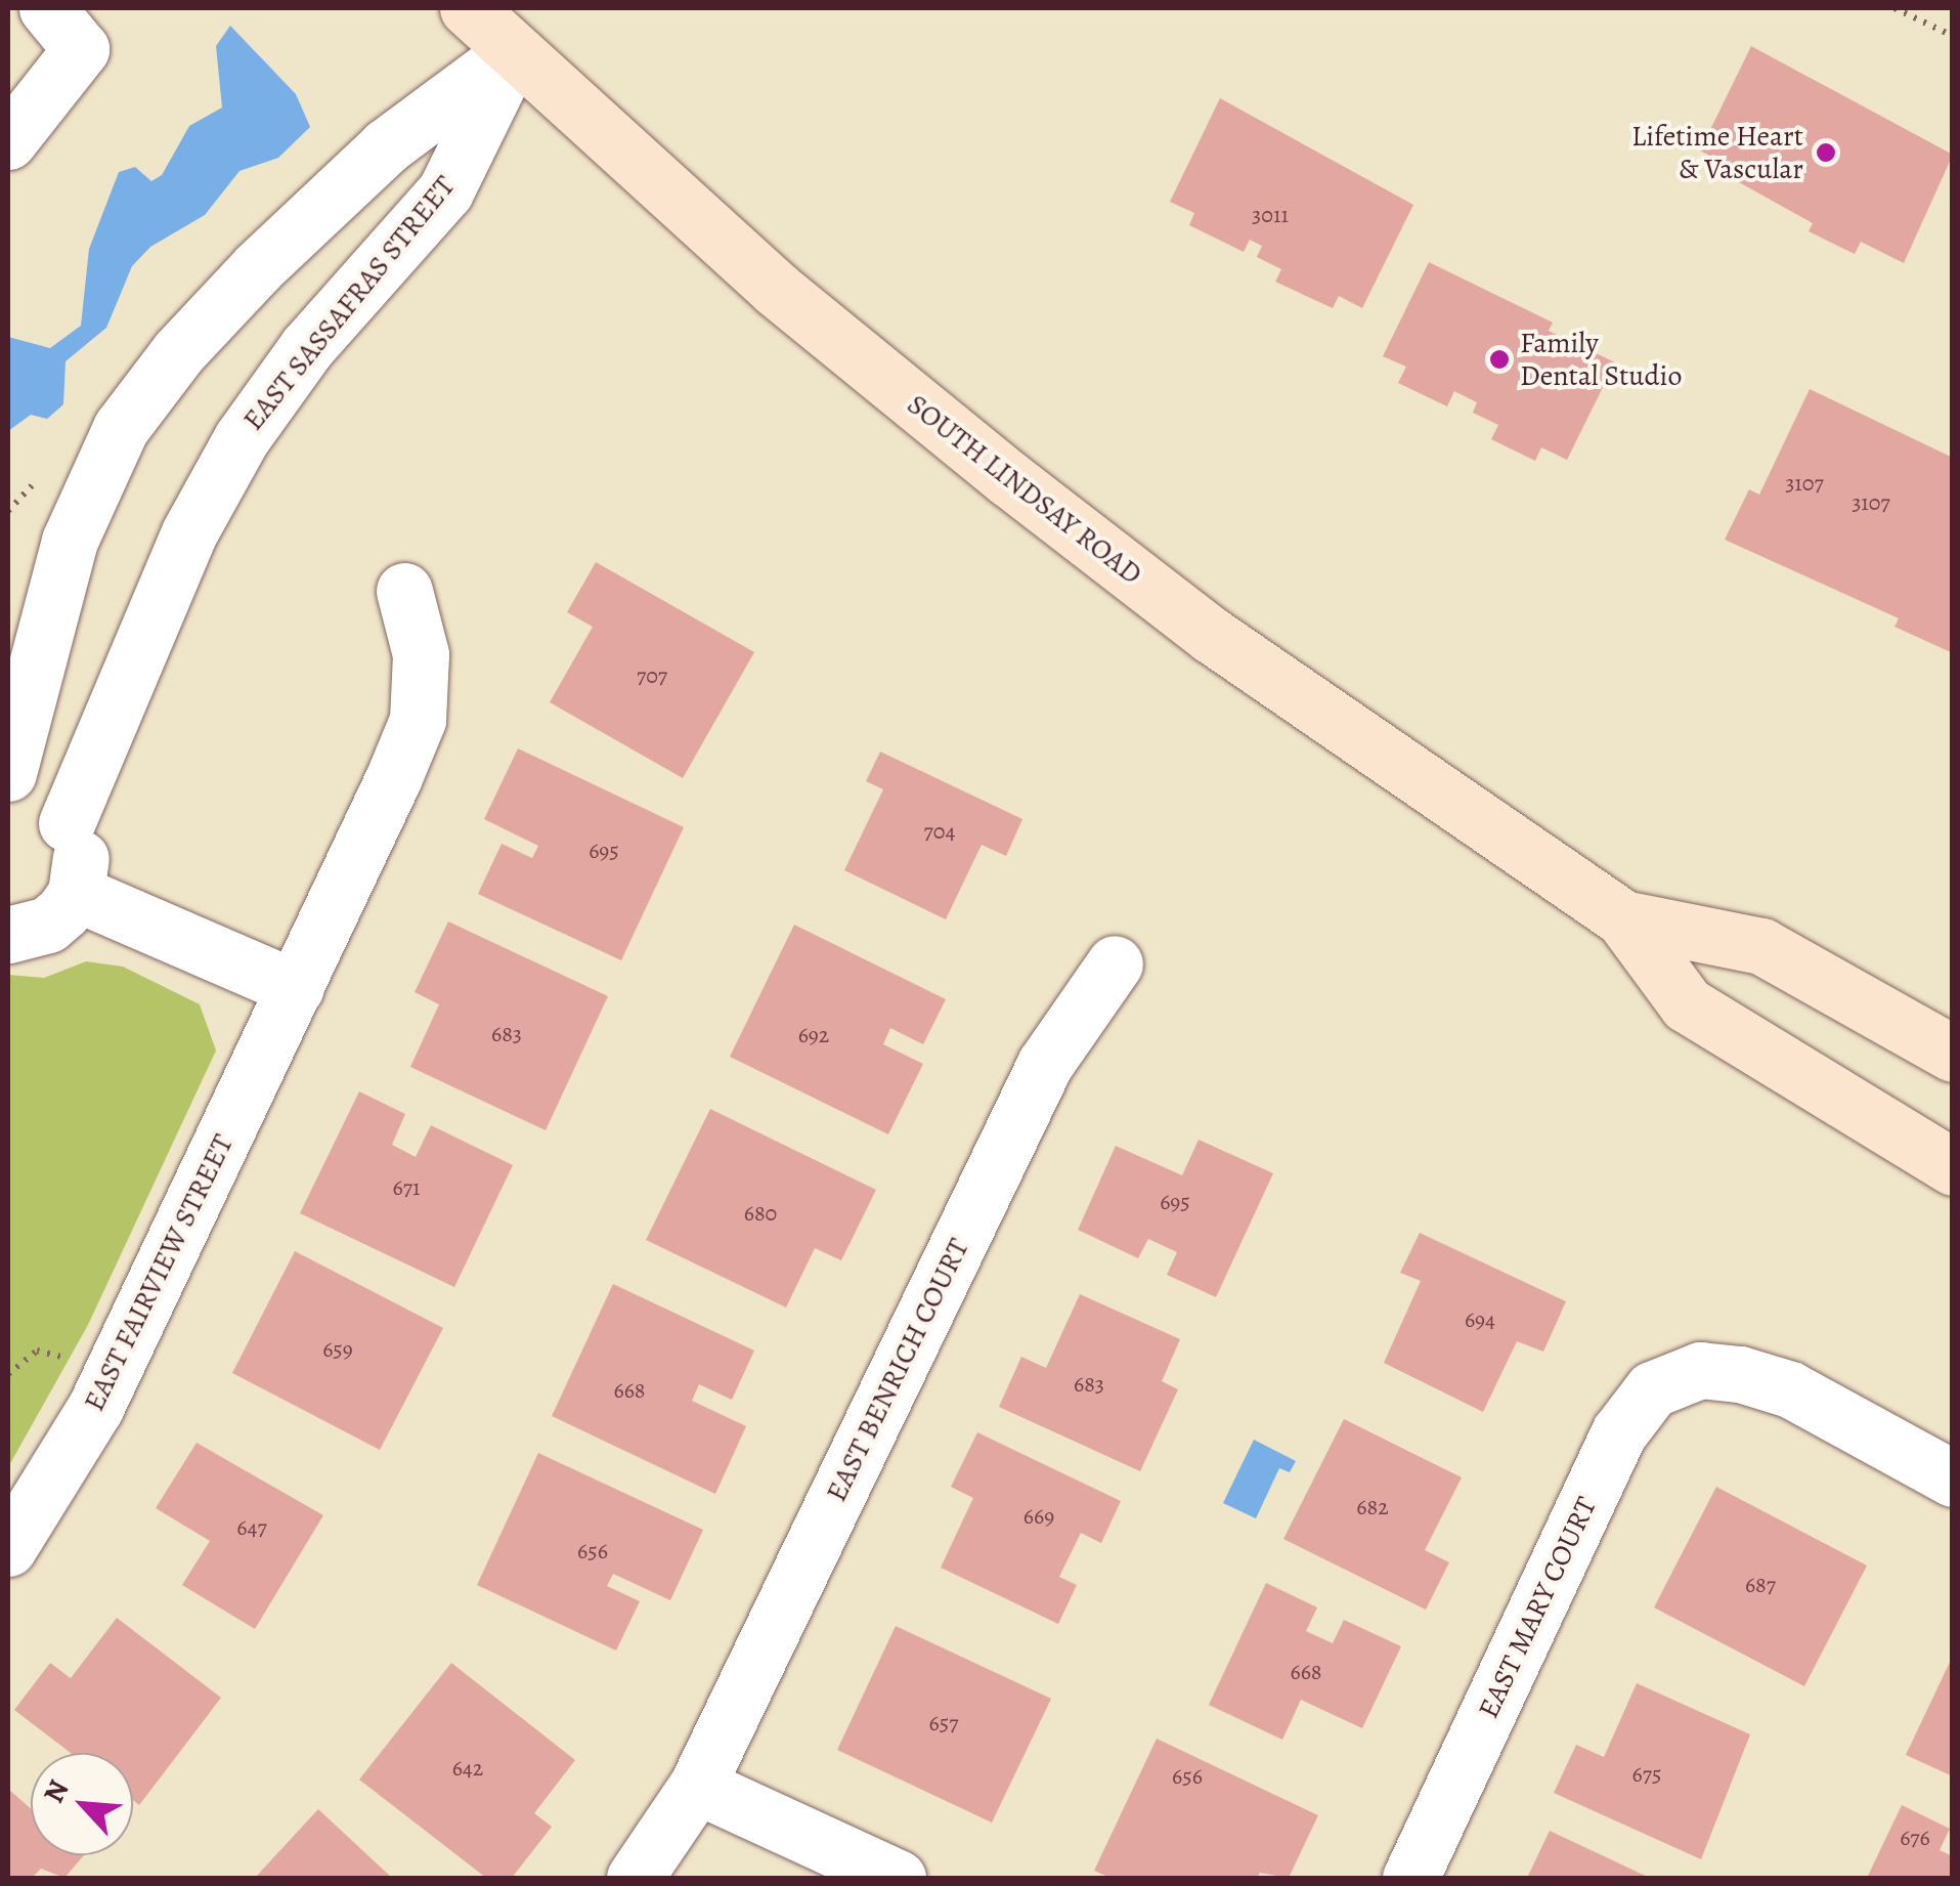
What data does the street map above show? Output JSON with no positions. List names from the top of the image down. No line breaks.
{"streets":{"main road":["SOUTH LINDSAY ROAD"],"street":["EAST SASSAFRAS STREET","EAST FAIRVIEW STREET","EAST BENRICH COURT","EAST MARY COURT"]},"crossings":[["EAST SASSAFRAS STREET","SOUTH LINDSAY ROAD"]],"places":["Lifetime Heart & Vascular","Family Dental Studio"],"house_numbers":["3011","3107","3107","707","704","695","683","692","671","695","680","694","659","683","668","682","669","647","656","687","668","657","642","675","656","676"],"north":"top left"}
